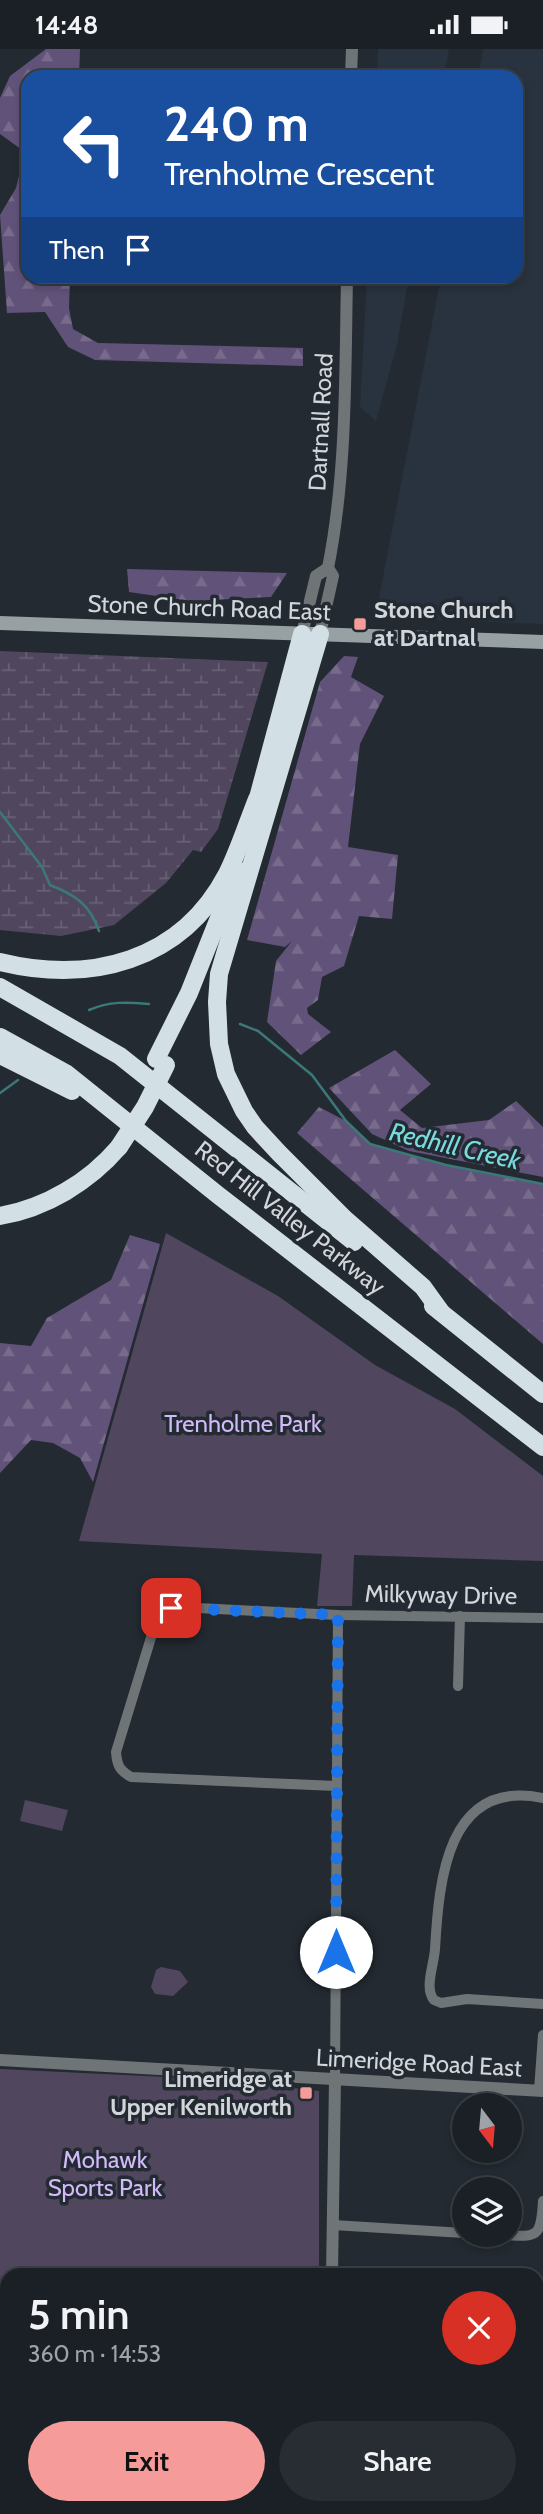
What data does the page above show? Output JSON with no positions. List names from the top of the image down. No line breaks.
{"streets":{"highway":["Red Hill Valley Parkway"],"main road":["Stone Church Road East"],"street":["Dartnall Road","Milkyway Drive","Limeridge Road East"]},"crossings":[["Dartnall Road","Stone Church Road East"]],"water":["Redhill Creek"],"parks":["Trenholme Park","Mohawk Sports Park"],"places":{"transit":["Stone Church at Dartnal","Limeridge at Upper Kenilworth"]},"north":"bottom","page":{"status":"14:48","turn":["240 m","Trenholme Crescent"],"then":"Then","heading":["5 min","360 m · 14:53"],"buttons":["Exit","Share"]}}
